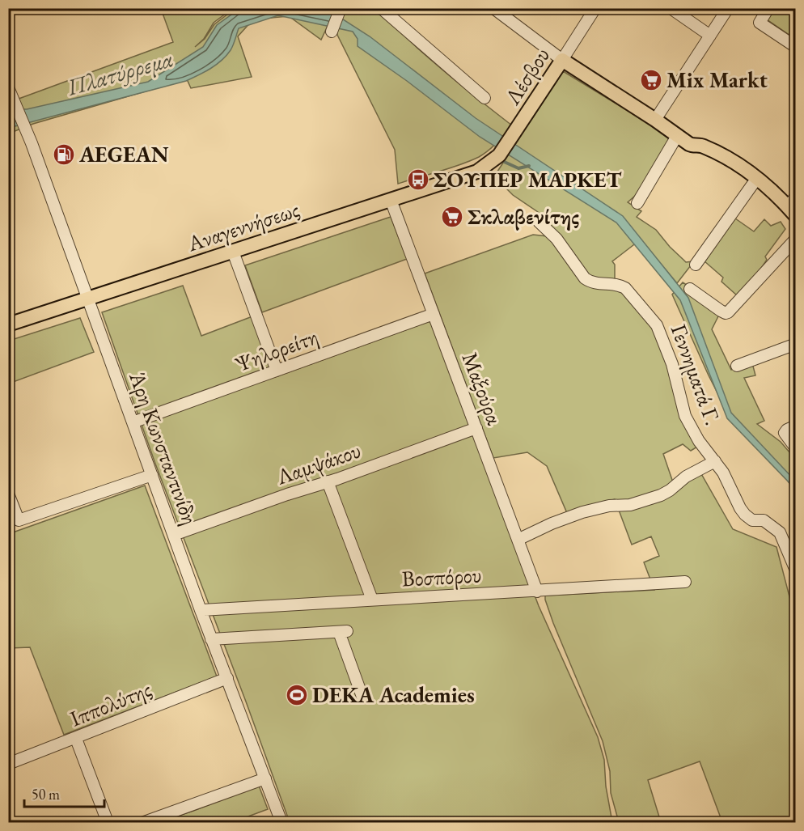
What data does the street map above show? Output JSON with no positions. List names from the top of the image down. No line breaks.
{"streets":{"main road":["Λέσβου","Αναγεννήσεως"],"street":["Ψηλορείτη","Γεννηματά Γ.","Μαξούρα","Άρη Κωνσταντινίδη","Λαμψάκου","Βοσπόρου","Ιππολύτης"]},"crossings":[["Λέσβου","Αναγεννήσεως"],["Αναγεννήσεως","Μαξούρα"],["Αναγεννήσεως","Άρη Κωνσταντινίδη"],["Ψηλορείτη","Μαξούρα"],["Ψηλορείτη","Άρη Κωνσταντινίδη"],["Μαξούρα","Λαμψάκου"],["Μαξούρα","Βοσπόρου"],["Άρη Κωνσταντινίδη","Λαμψάκου"],["Άρη Κωνσταντινίδη","Βοσπόρου"],["Άρη Κωνσταντινίδη","Ιππολύτης"]],"water":["Πλατύρρεμα"],"places":{"supermarket":["Mix Markt","Σκλαβενίτης"],"fuel station":["AEGEAN"],"bus stop":["ΣΟΥΠΕΡ ΜΑΡΚΕΤ"],"sports":["DEKA Academies"]},"scale_bar":"50 m"}
